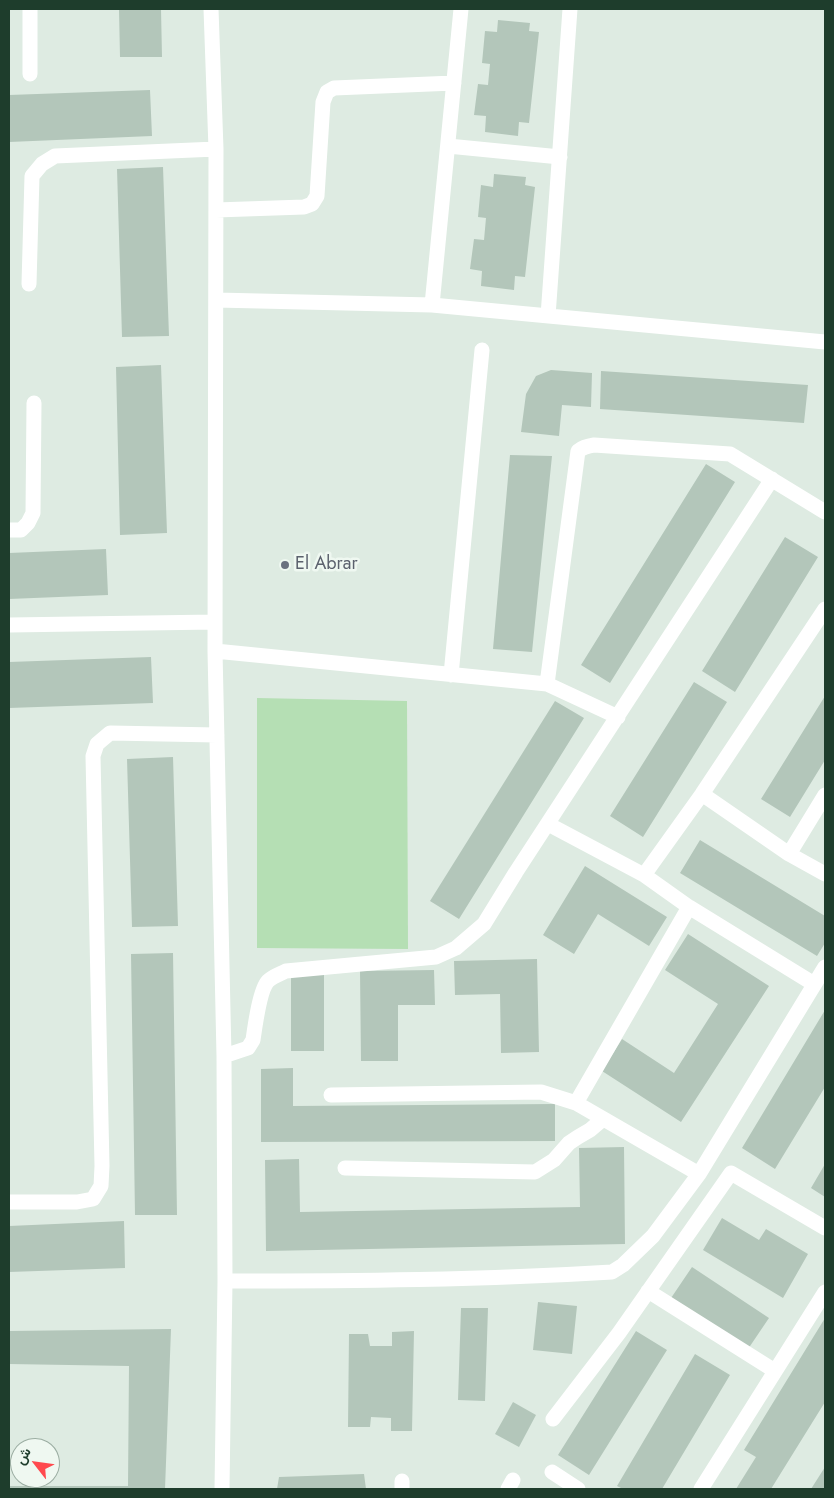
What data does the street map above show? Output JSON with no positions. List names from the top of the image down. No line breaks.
{"places":["El Abrar"],"north":"top left"}
